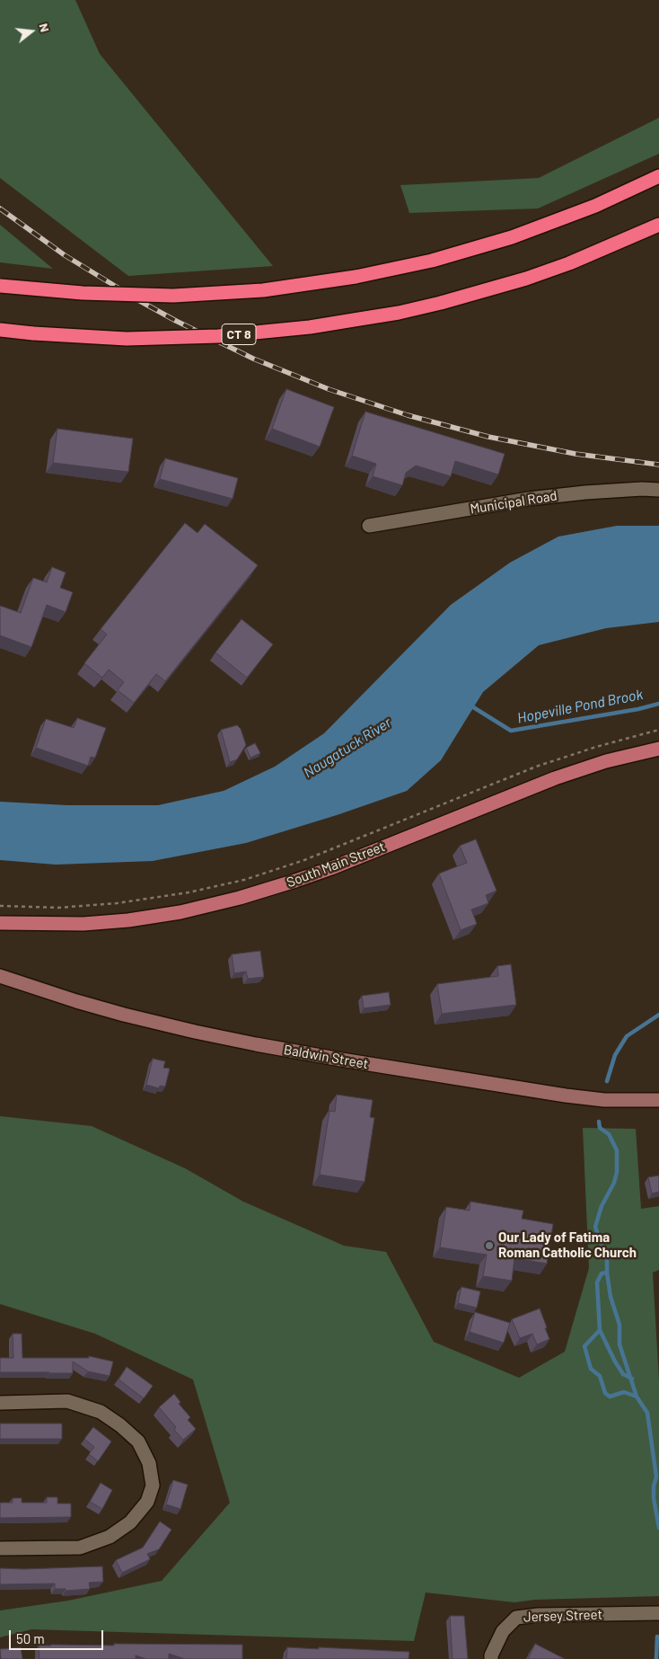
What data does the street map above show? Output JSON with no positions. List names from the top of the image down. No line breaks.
{"streets":{"highway":["CT 8"],"main road":["South Main Street","Baldwin Street"],"street":["Municipal Road","Jersey Street"]},"water":["Hopeville Pond Brook","Naugatuck River"],"places":["Our Lady of Fatima Roman Catholic Church"],"scale_bar":"50 m","north":"right"}
